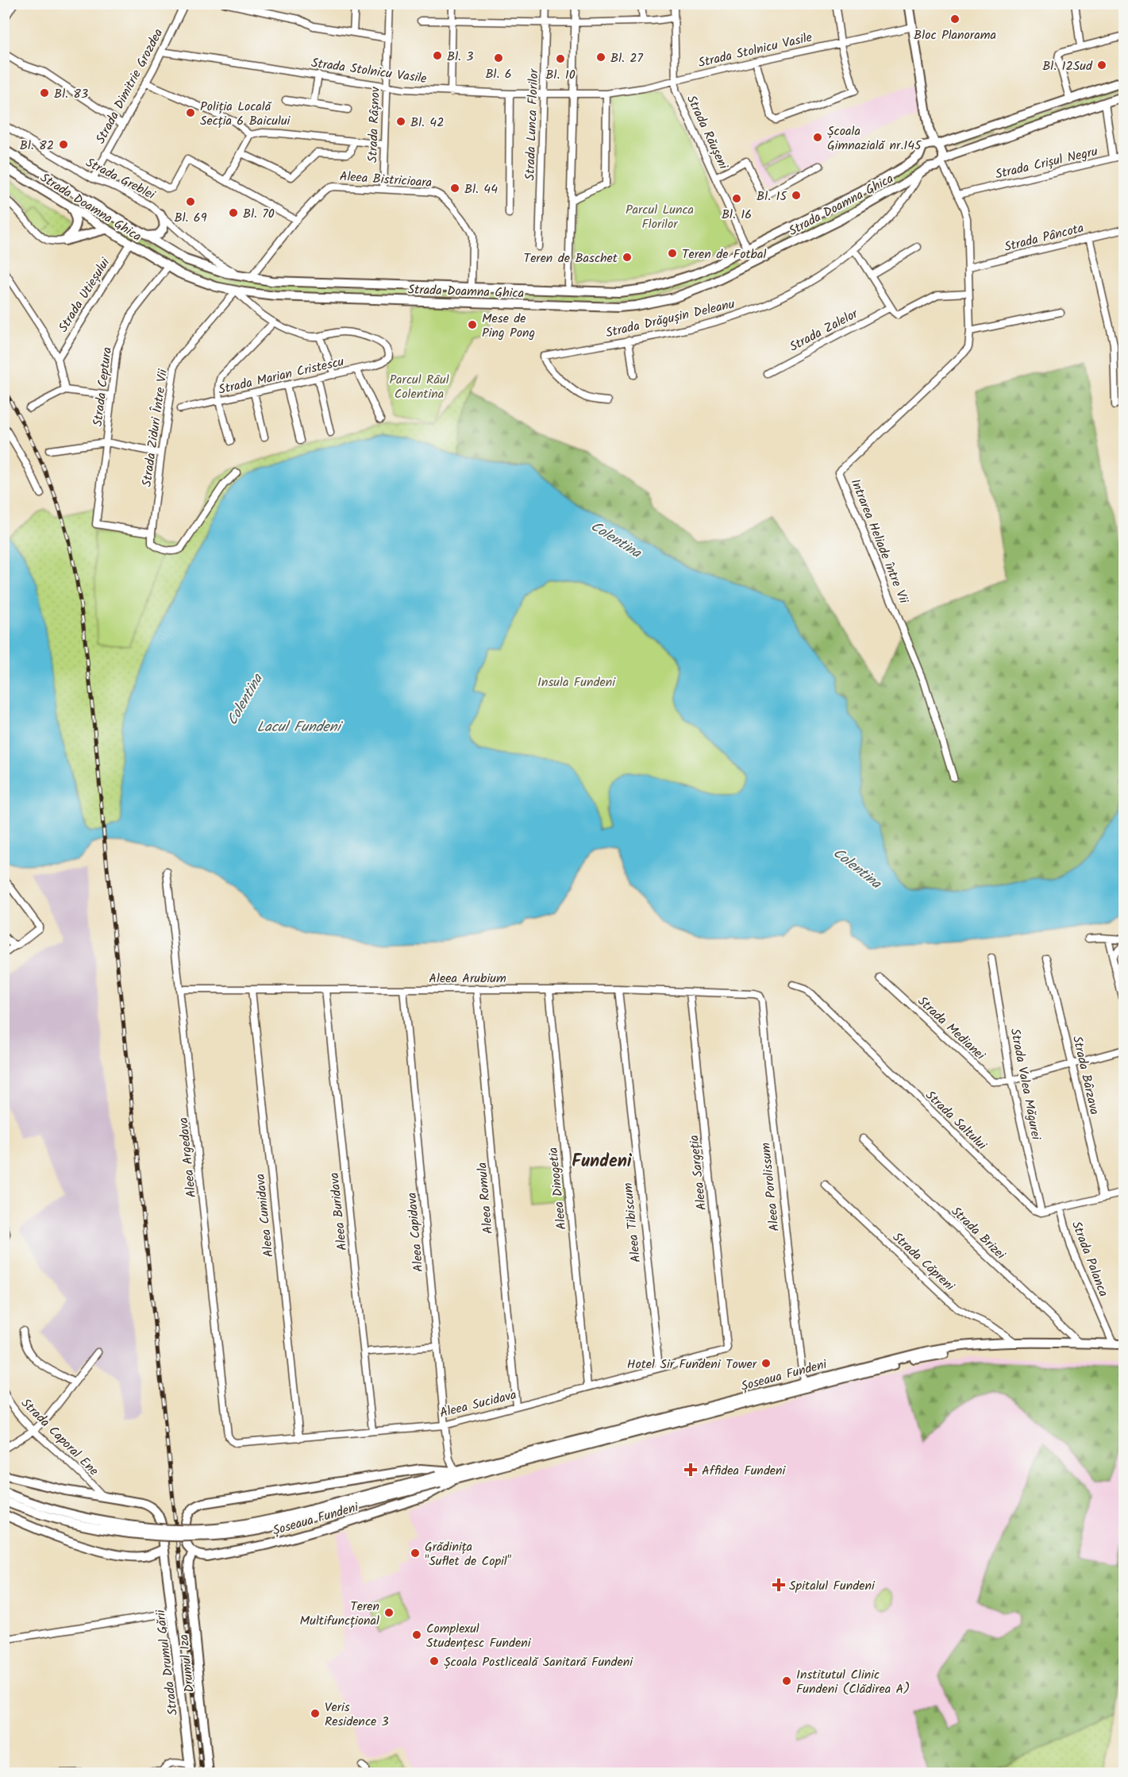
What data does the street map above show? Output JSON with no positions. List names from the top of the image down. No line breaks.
{"streets":{"main road":["Strada Doamna Ghica","Șoseaua Fundeni","Strada Drumul Gării","Drumul Iza"],"street":["Strada Stolnicu Vasile","Strada Dimitrie Grozdea","Strada Râșnov","Strada Lunca Florilor","Strada Răușeni","Strada Crișul Negru","Strada Greblei","Aleea Bistricioara","Strada Pâncota","Strada Utieșului","Strada Drăgușin Deleanu","Strada Zalelor","Strada Marian Cristescu","Strada Ceptura","Strada Ziduri Între Vii","Intrarea Heliade între Vii","Aleea Arubium","Strada Medianei","Strada Bârzava","Strada Valea Măgurei","Strada Saltului","Aleea Argedava","Aleea Sargeția","Aleea Porolissum","Aleea Dinogetia","Aleea Romula","Aleea Buridava","Aleea Cumidava","Aleea Tibiscum","Aleea Capidava","Strada Brizei","Strada Palanca","Strada Căpreni","Aleea Sucidava","Strada Caporal Ene"]},"crossings":[["Strada Stolnicu Vasile","Strada Dimitrie Grozdea"],["Strada Stolnicu Vasile","Strada Râșnov"],["Strada Stolnicu Vasile","Strada Lunca Florilor"],["Strada Stolnicu Vasile","Strada Răușeni"],["Strada Dimitrie Grozdea","Strada Greblei"],["Strada Râșnov","Aleea Bistricioara"],["Strada Răușeni","Strada Doamna Ghica"],["Strada Crișul Negru","Strada Doamna Ghica"],["Strada Greblei","Aleea Bistricioara"],["Strada Greblei","Strada Doamna Ghica"],["Aleea Bistricioara","Strada Doamna Ghica"],["Strada Doamna Ghica","Strada Utieșului"],["Strada Doamna Ghica","Strada Drăgușin Deleanu"],["Strada Doamna Ghica","Strada Ceptura"],["Strada Doamna Ghica","Strada Ziduri Între Vii"],["Strada Ceptura","Strada Ziduri Între Vii"],["Aleea Arubium","Aleea Argedava"],["Aleea Arubium","Aleea Sargeția"],["Aleea Arubium","Aleea Porolissum"],["Aleea Arubium","Aleea Dinogetia"],["Aleea Arubium","Aleea Romula"],["Aleea Arubium","Aleea Buridava"],["Aleea Arubium","Aleea Cumidava"],["Aleea Arubium","Aleea Tibiscum"],["Aleea Arubium","Aleea Capidava"],["Strada Medianei","Strada Valea Măgurei"],["Strada Valea Măgurei","Strada Saltului"],["Aleea Argedava","Aleea Sucidava"],["Aleea Sargeția","Aleea Sucidava"],["Aleea Porolissum","Șoseaua Fundeni"],["Aleea Dinogetia","Aleea Sucidava"],["Aleea Romula","Aleea Sucidava"],["Aleea Buridava","Aleea Sucidava"],["Aleea Cumidava","Aleea Sucidava"],["Aleea Tibiscum","Aleea Sucidava"],["Aleea Capidava","Șoseaua Fundeni"],["Aleea Capidava","Aleea Sucidava"],["Strada Brizei","Șoseaua Fundeni"],["Strada Palanca","Șoseaua Fundeni"],["Strada Căpreni","Șoseaua Fundeni"],["Șoseaua Fundeni","Drumul Iza"]],"districts":["Fundeni"],"water":["Colentina","Lacul Fundeni"],"parks":["Parcul Lunca Florilor","Parcul Râul Colentina","Insula Fundeni"],"places":{"other":["Bloc Planorama","Bl. 3","Bl. 27","Bl. 6","Bl. 10","Bl. 12Sud","Bl. 83","Poliția Locală Secția 6 Baicului","Bl. 42","Școala Gimnazială nr.145","Bl. 82","Bl. 44","Bl. 15","Bl. 16","Bl. 69","Bl. 70","Teren de Fotbal","Teren de Baschet","Mese de Ping Pong","Hotel Sir Fundeni Tower","Grădinița \"Suflet de Copil\"","Teren Multifuncțional","Complexul Studențesc Fundeni","Școala Postliceală Sanitară Fundeni","Institutul Clinic Fundeni (Clădirea A)","Veris Residence 3"],"health":["Affidea Fundeni","Spitalul Fundeni"]}}
